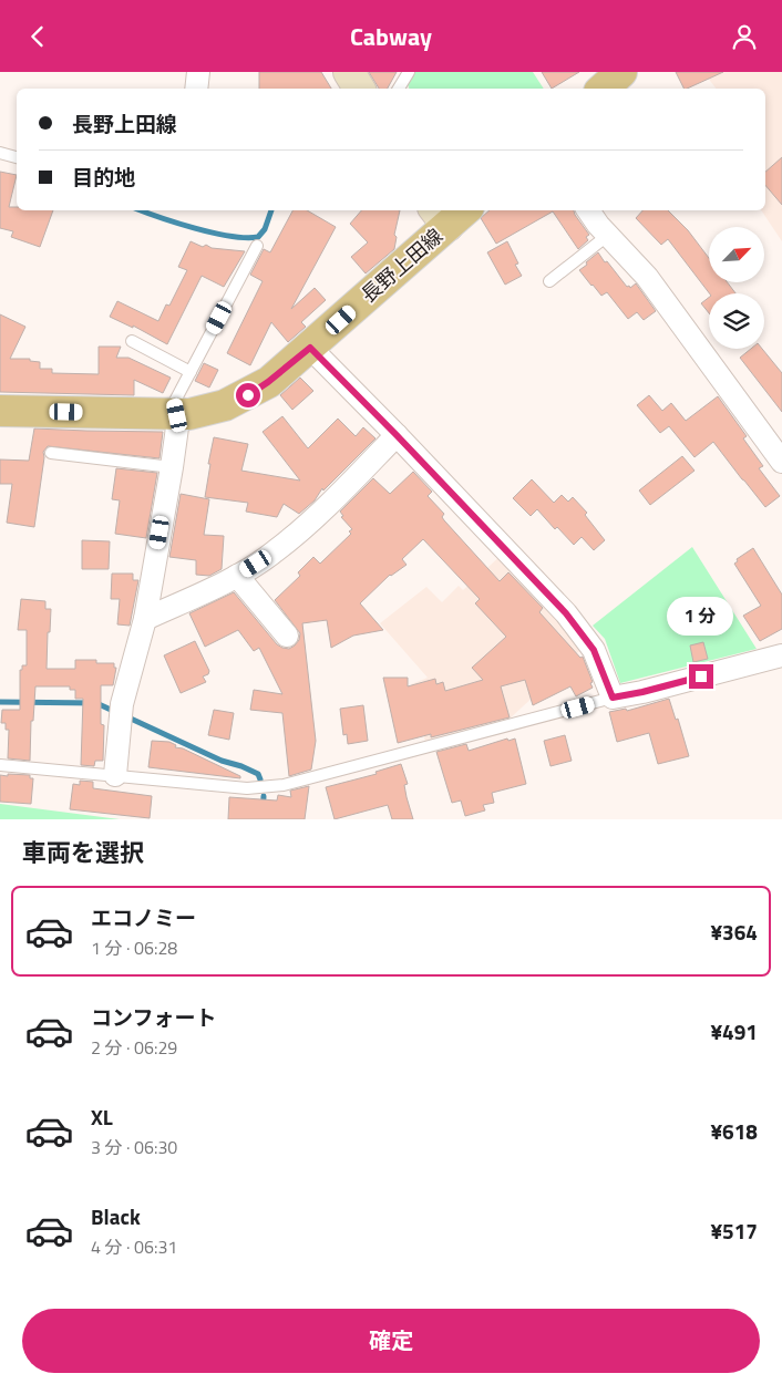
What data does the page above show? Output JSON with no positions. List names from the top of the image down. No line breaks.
{"streets":{"main road":["長野上田線"]},"north":"top right","page":{"header":"Cabway","banner":["長野上田線","目的地"],"bubble":"1 分","heading":"車両を選択","list":[{"name":"エコノミー","note":"1 分 · 06:28","value":"¥364"},{"name":"コンフォート","note":"2 分 · 06:29","value":"¥491"},{"name":"XL","note":"3 分 · 06:30","value":"¥618"},{"name":"Black","note":"4 分 · 06:31","value":"¥517"}],"buttons":"確定"}}
